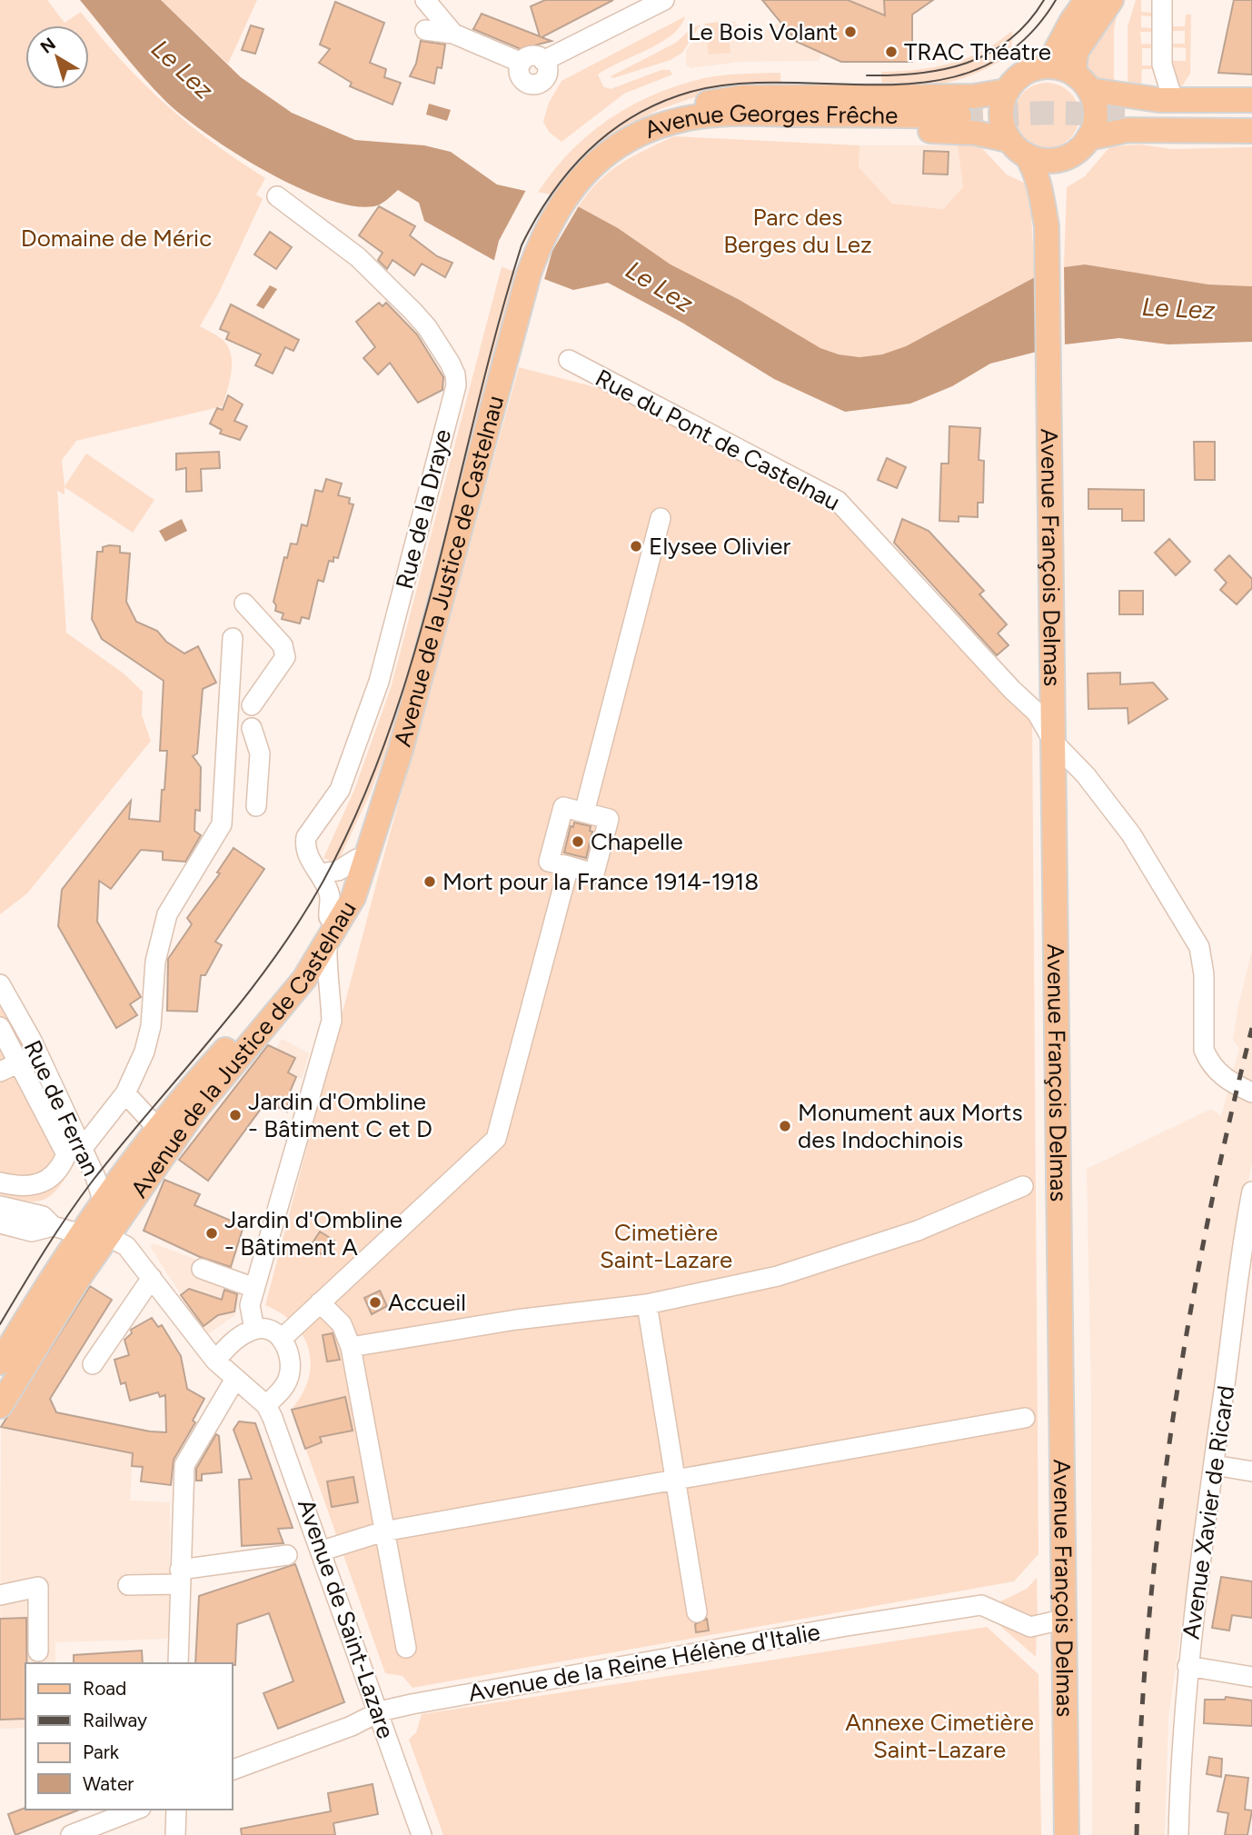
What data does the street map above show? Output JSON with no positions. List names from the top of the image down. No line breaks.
{"streets":{"main road":["Avenue Georges Frêche","Avenue François Delmas","Avenue de la Justice de Castelnau"],"street":["Rue du Pont de Castelnau","Rue de la Draye","Rue de Ferran","Avenue Xavier de Ricard","Avenue de Saint-Lazare","Avenue de la Reine Hélène d'Italie"]},"crossings":[["Avenue Georges Frêche","Avenue de la Justice de Castelnau"],["Rue du Pont de Castelnau","Avenue François Delmas"],["Rue de la Draye","Avenue de la Justice de Castelnau"],["Avenue François Delmas","Avenue de la Reine Hélène d'Italie"],["Avenue de la Justice de Castelnau","Rue de Ferran"],["Avenue de Saint-Lazare","Avenue de la Reine Hélène d'Italie"]],"water":["Le Lez"],"parks":["Parc des Berges du Lez","Domaine de Méric","Cimetière Saint-Lazare","Annexe Cimetière Saint-Lazare"],"places":["Le Bois Volant","TRAC Théatre","Elysee Olivier","Chapelle","Mort pour la France 1914-1918","Jardin d'Ombline - Bâtiment C et D","Monument aux Morts des Indochinois","Jardin d'Ombline - Bâtiment A","Accueil"],"legend":["Road","Railway","Park","Water"],"north":"top left"}
